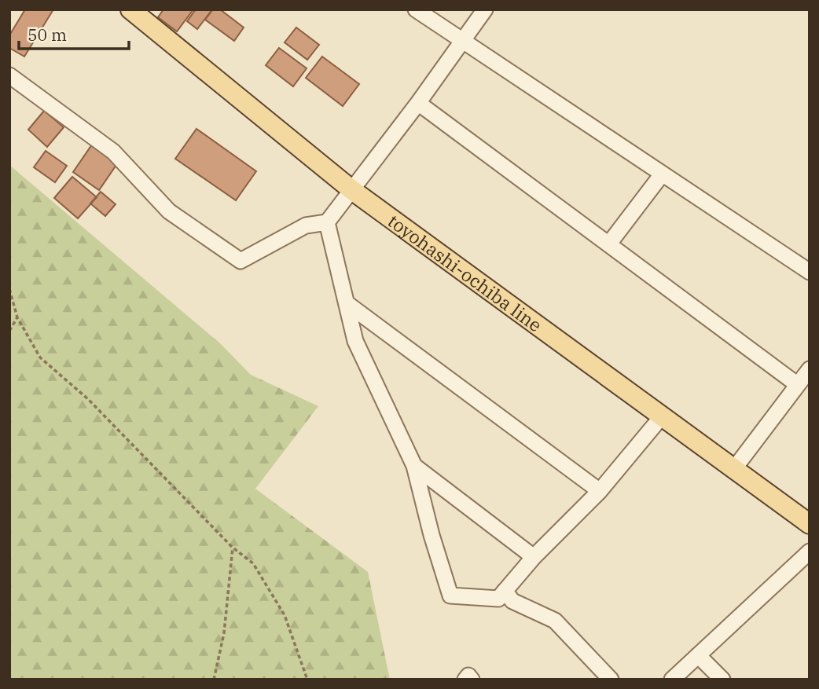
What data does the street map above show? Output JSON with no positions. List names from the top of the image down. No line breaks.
{"streets":{"main road":["toyohashi-ochiba line"]},"scale_bar":"50 m"}
